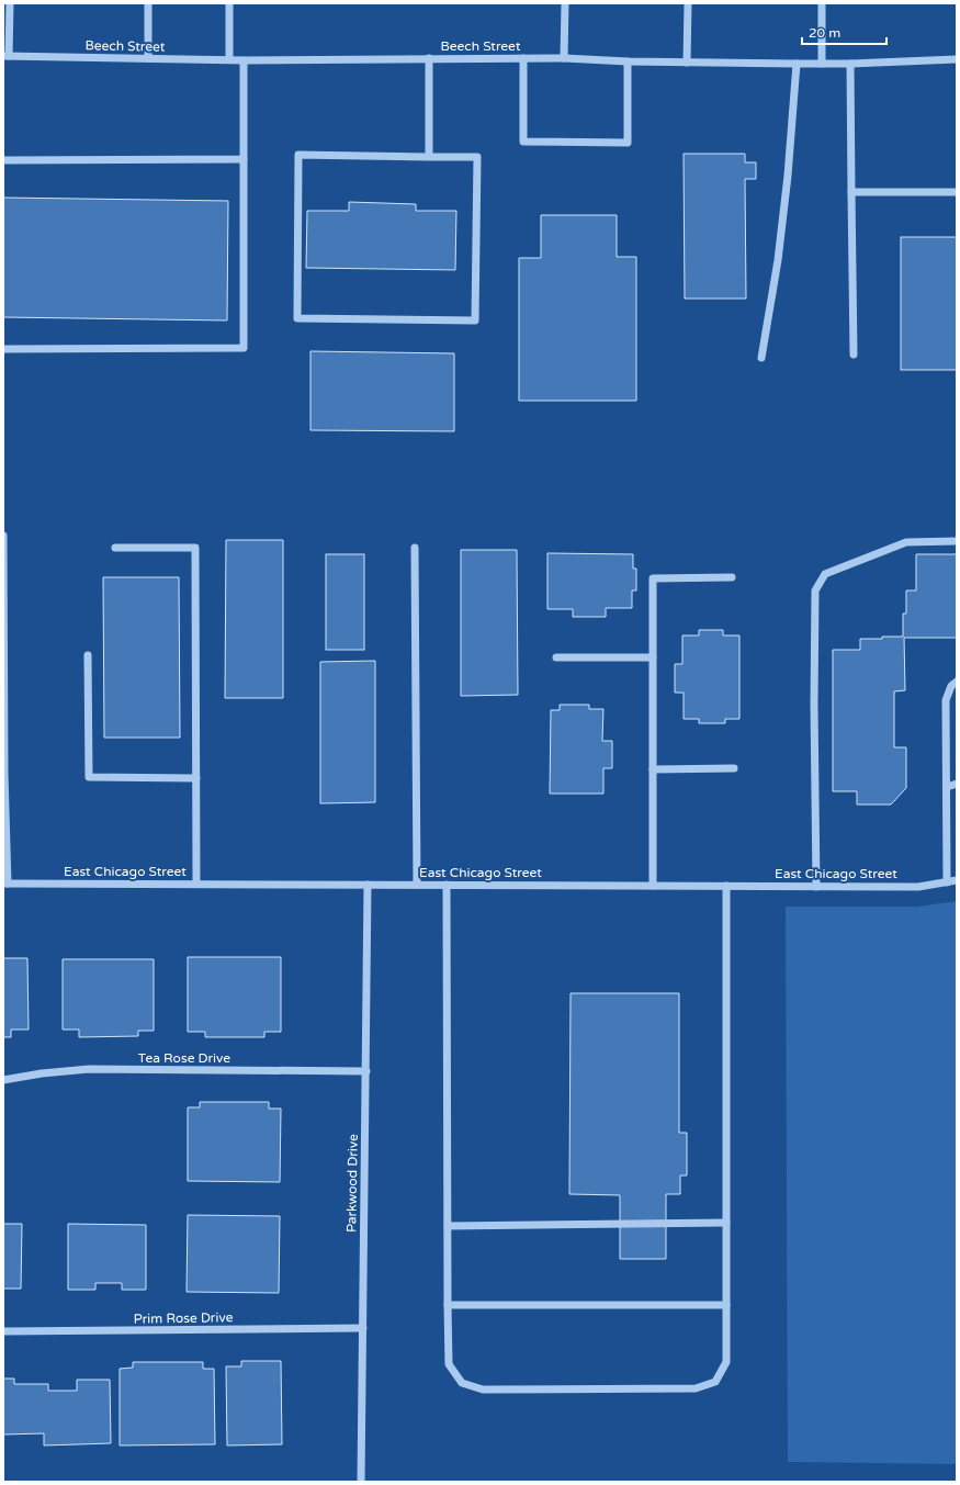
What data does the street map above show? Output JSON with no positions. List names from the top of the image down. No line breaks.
{"streets":{"street":["Beech Street","East Chicago Street","Tea Rose Drive","Parkwood Drive","Prim Rose Drive"]},"crossings":[["East Chicago Street","Parkwood Drive"],["Tea Rose Drive","Parkwood Drive"],["Parkwood Drive","Prim Rose Drive"]],"scale_bar":"20 m"}
